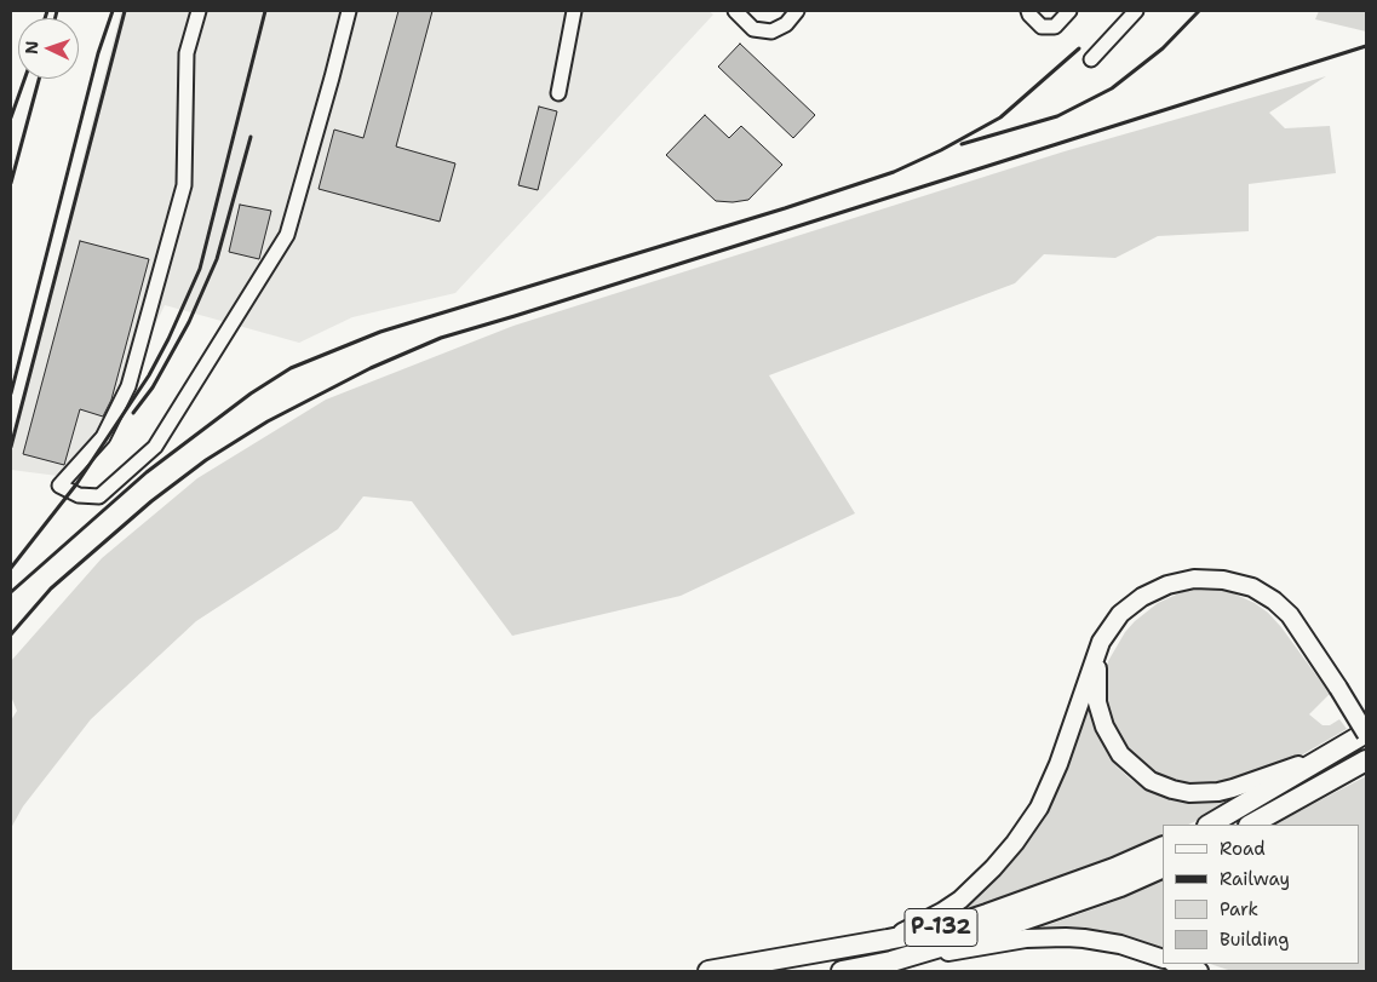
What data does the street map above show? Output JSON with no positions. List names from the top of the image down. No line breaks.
{"streets":{"highway":["Р-132"]},"legend":["Road","Railway","Park","Building"],"north":"left"}
